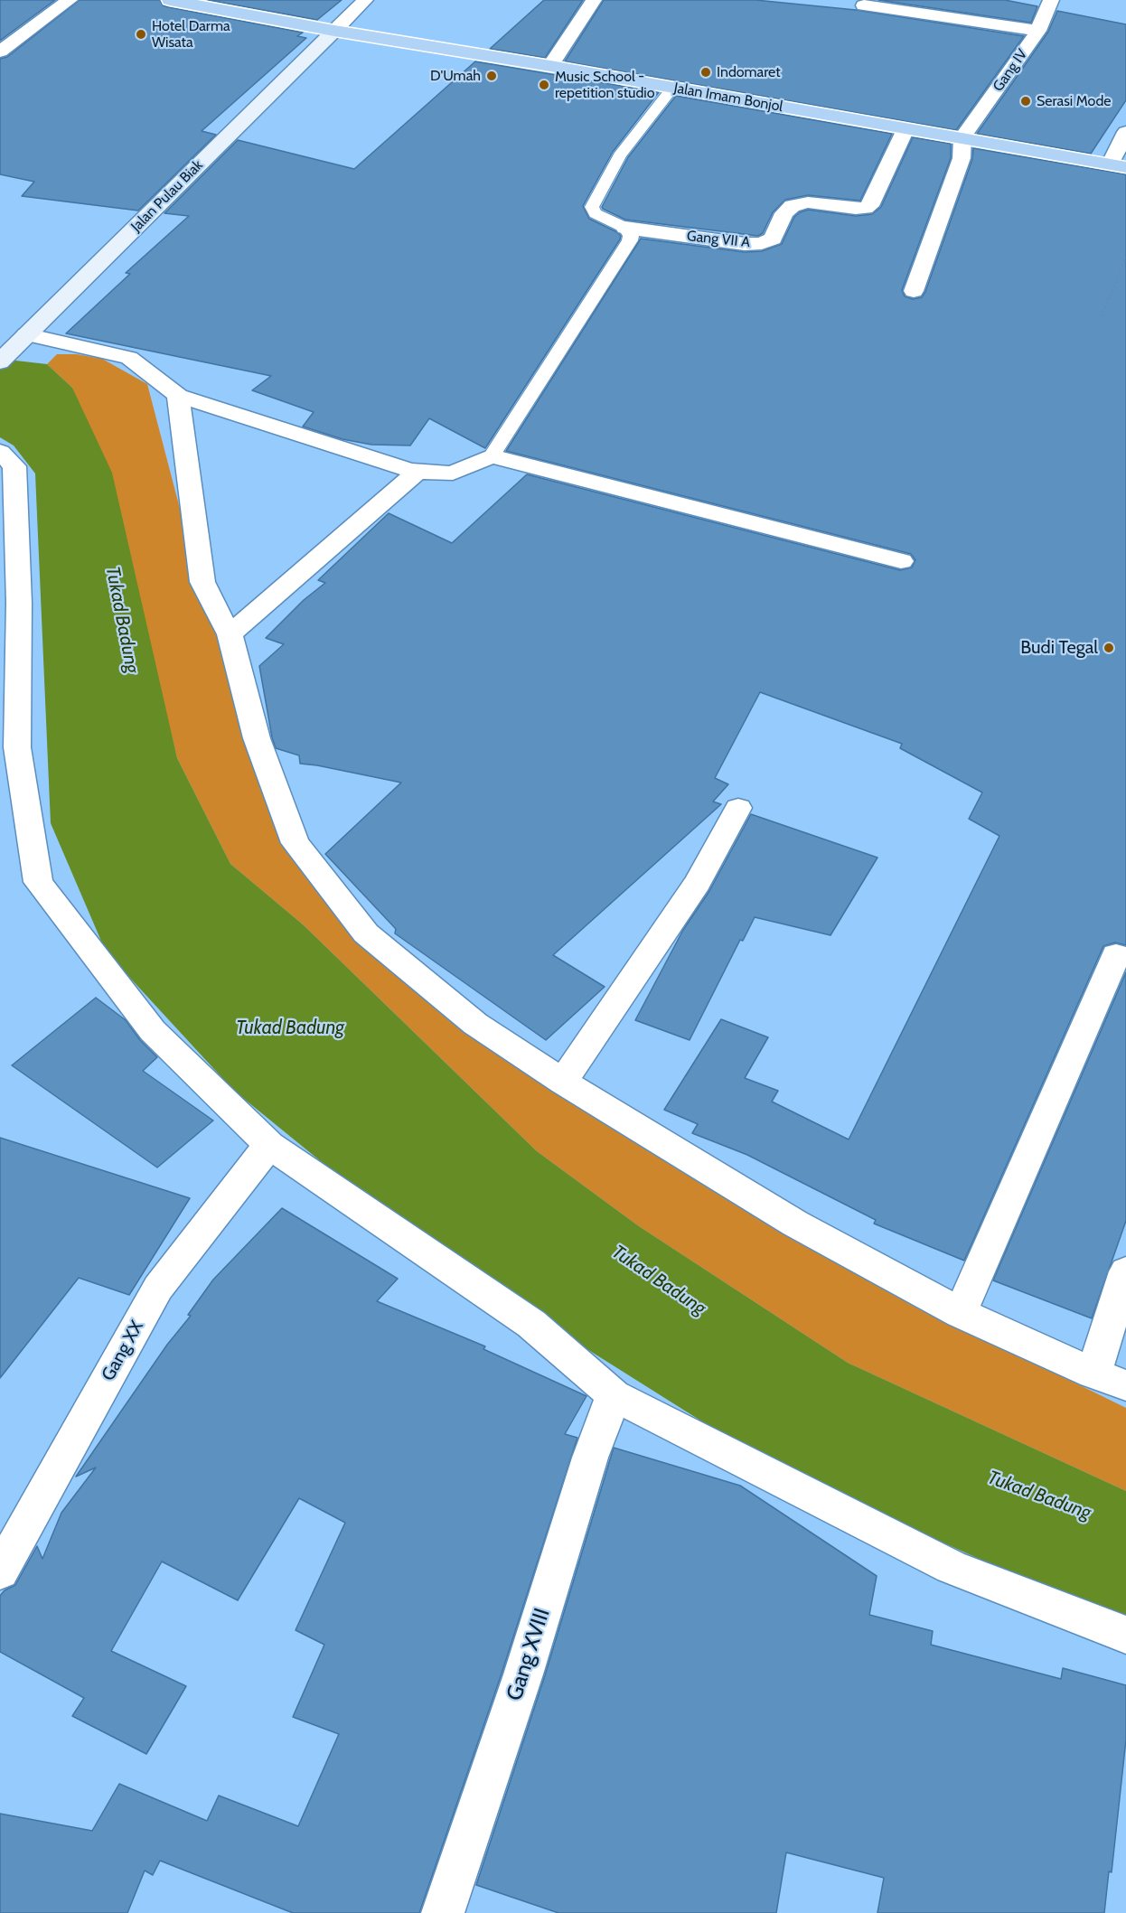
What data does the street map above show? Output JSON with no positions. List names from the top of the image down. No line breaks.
{"streets":{"highway":["Jalan Imam Bonjol"],"street":["Gang IV","Jalan Pulau Biak","Gang VII A","Gang XX","Gang XVIII"]},"crossings":[["Gang IV","Jalan Imam Bonjol"],["Jalan Imam Bonjol","Jalan Pulau Biak"],["Jalan Imam Bonjol","Gang VII A"]],"water":["Tukad Badung"],"places":["Hotel Darma Wisata","Indomaret","D'Umah","Music School - repetition studio","Serasi Mode","Budi Tegal"]}
